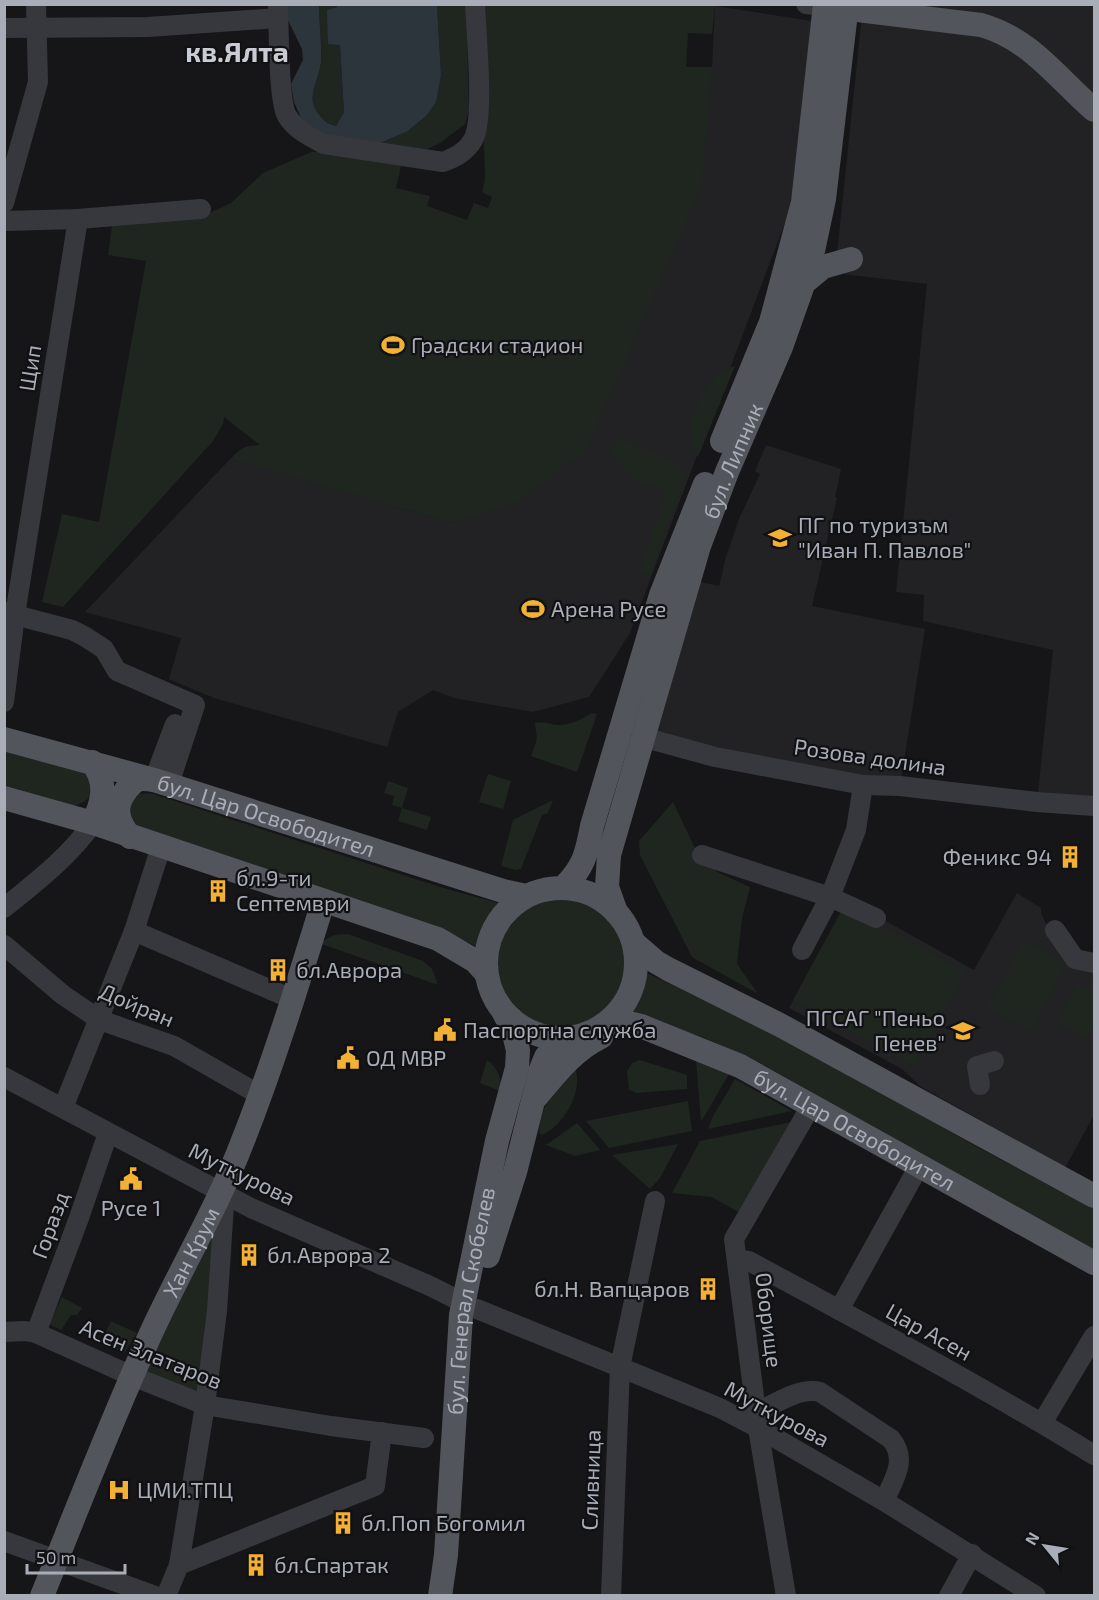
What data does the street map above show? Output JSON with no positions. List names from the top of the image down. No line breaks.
{"streets":{"main road":["бул. Липник","бул. Цар Освободител","Хан Крум","бул. Генерал Скобелев"],"street":["Щип","Розова долина","Дойран","Муткурова","Горазд","Оборище","Цар Асен","Асен Златаров","Сливница"]},"crossings":[["бул. Липник","Розова долина"],["бул. Липник","бул. Цар Освободител"],["бул. Липник","бул. Генерал Скобелев"],["бул. Цар Освободител","Хан Крум"],["бул. Цар Освободител","бул. Генерал Скобелев"],["бул. Цар Освободител","Оборище"],["Дойран","Хан Крум"],["Муткурова","Горазд"],["Муткурова","Хан Крум"],["Муткурова","бул. Генерал Скобелев"],["Муткурова","Оборище"],["Муткурова","Сливница"],["Горазд","Асен Златаров"],["Хан Крум","Асен Златаров"],["Оборище","Цар Асен"]],"districts":["кв.Ялта"],"places":{"sports":["Градски стадион","Арена Русе"],"school or university":["ПГ по туризъм \"Иван П. Павлов\"","ПГСАГ \"Пеньо Пенев\""],"building":["Феникс 94","бл.9-ти Септември","бл.Аврора","бл.Аврора 2","бл.Н. Вапцаров","бл.Поп Богомил","бл.Спартак"],"public building":["Паспортна служба","ОД МВР","Русе 1"],"hospital":["ЦМИ.ТПЦ"]},"scale_bar":"50 m","north":"top left"}
